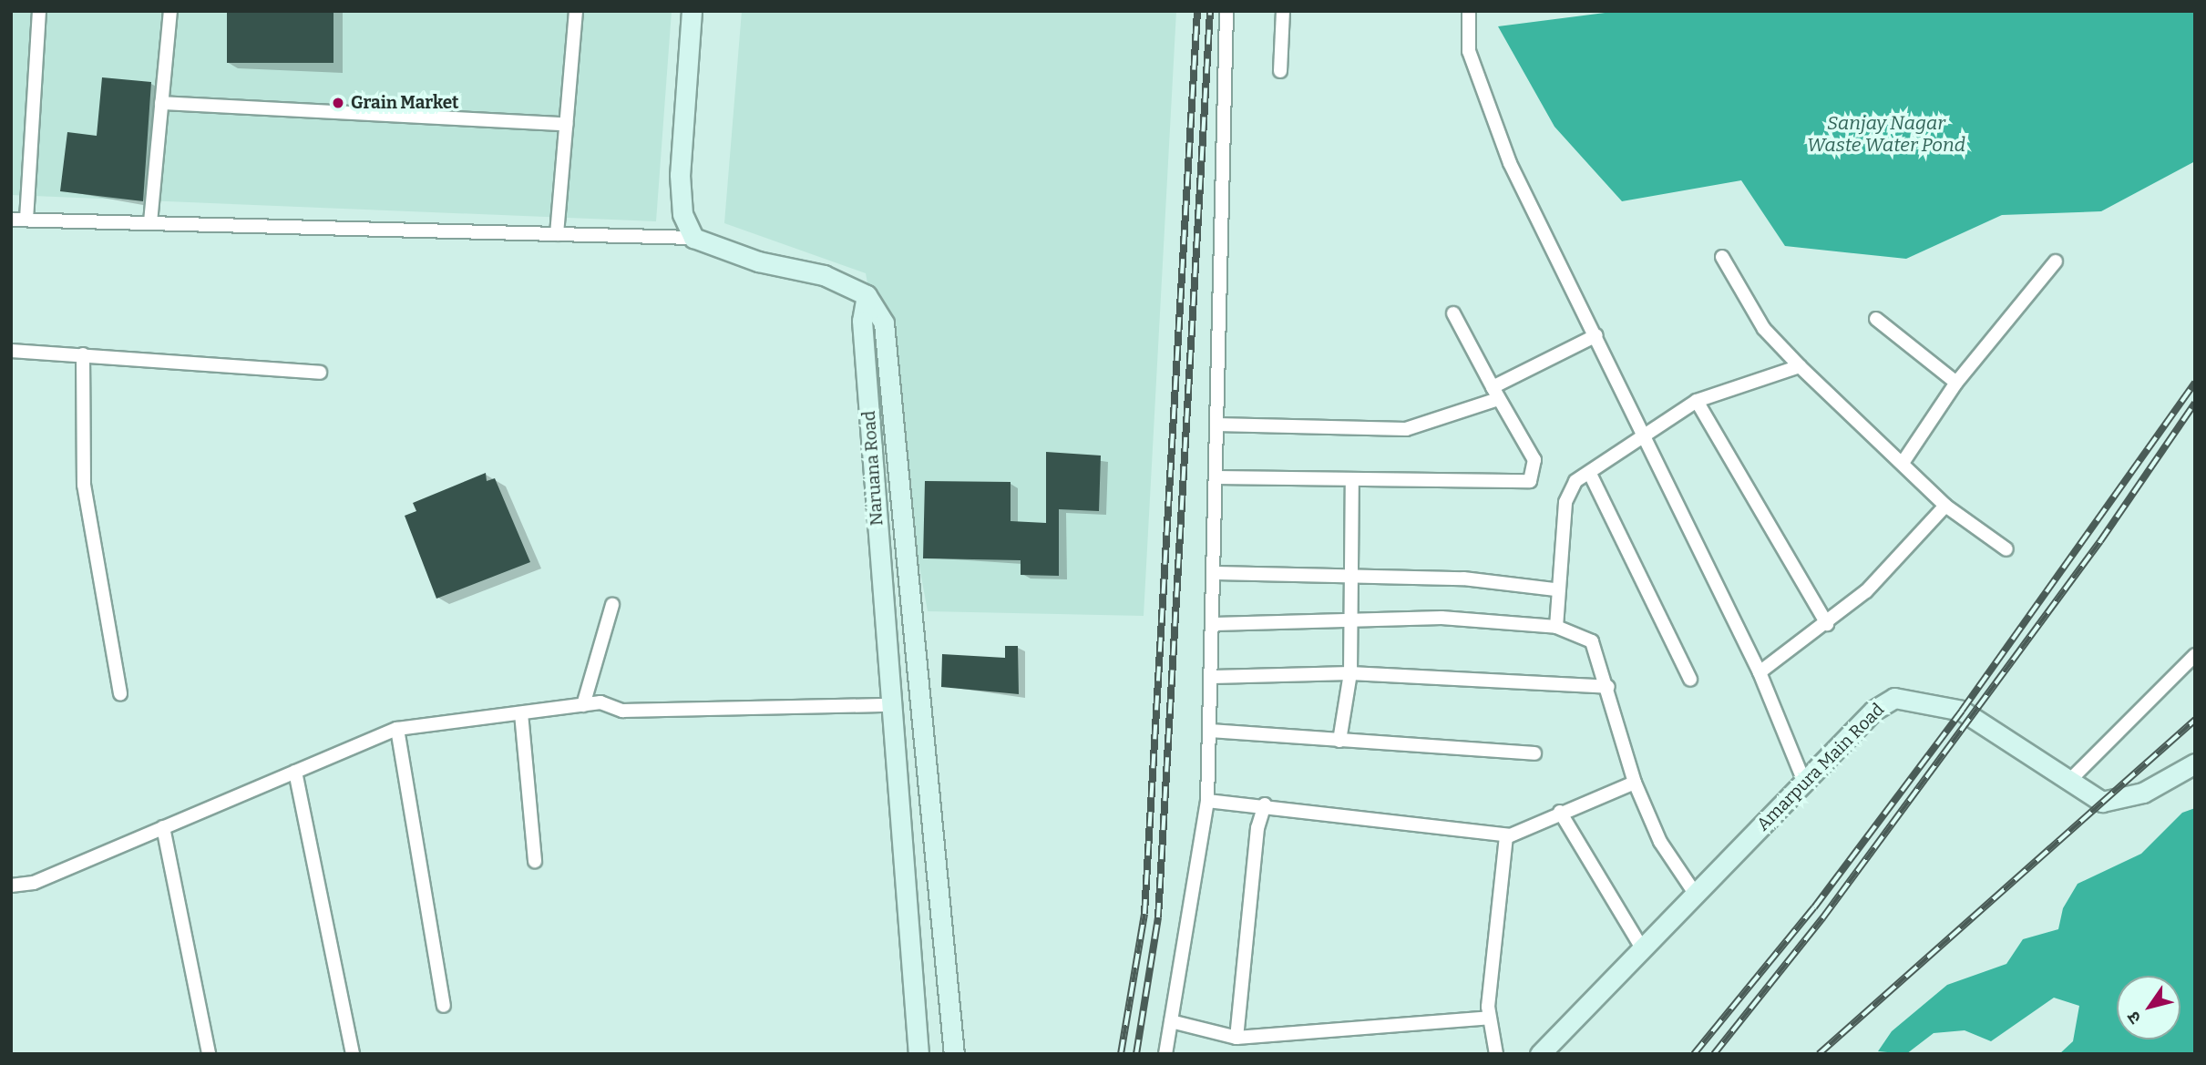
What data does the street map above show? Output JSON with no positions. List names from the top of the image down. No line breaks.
{"streets":{"street":["Naruana Road","Amarpura Main Road"]},"water":["Sanjay Nagar Waste Water Pond"],"places":["Grain Market"],"north":"bottom left"}
